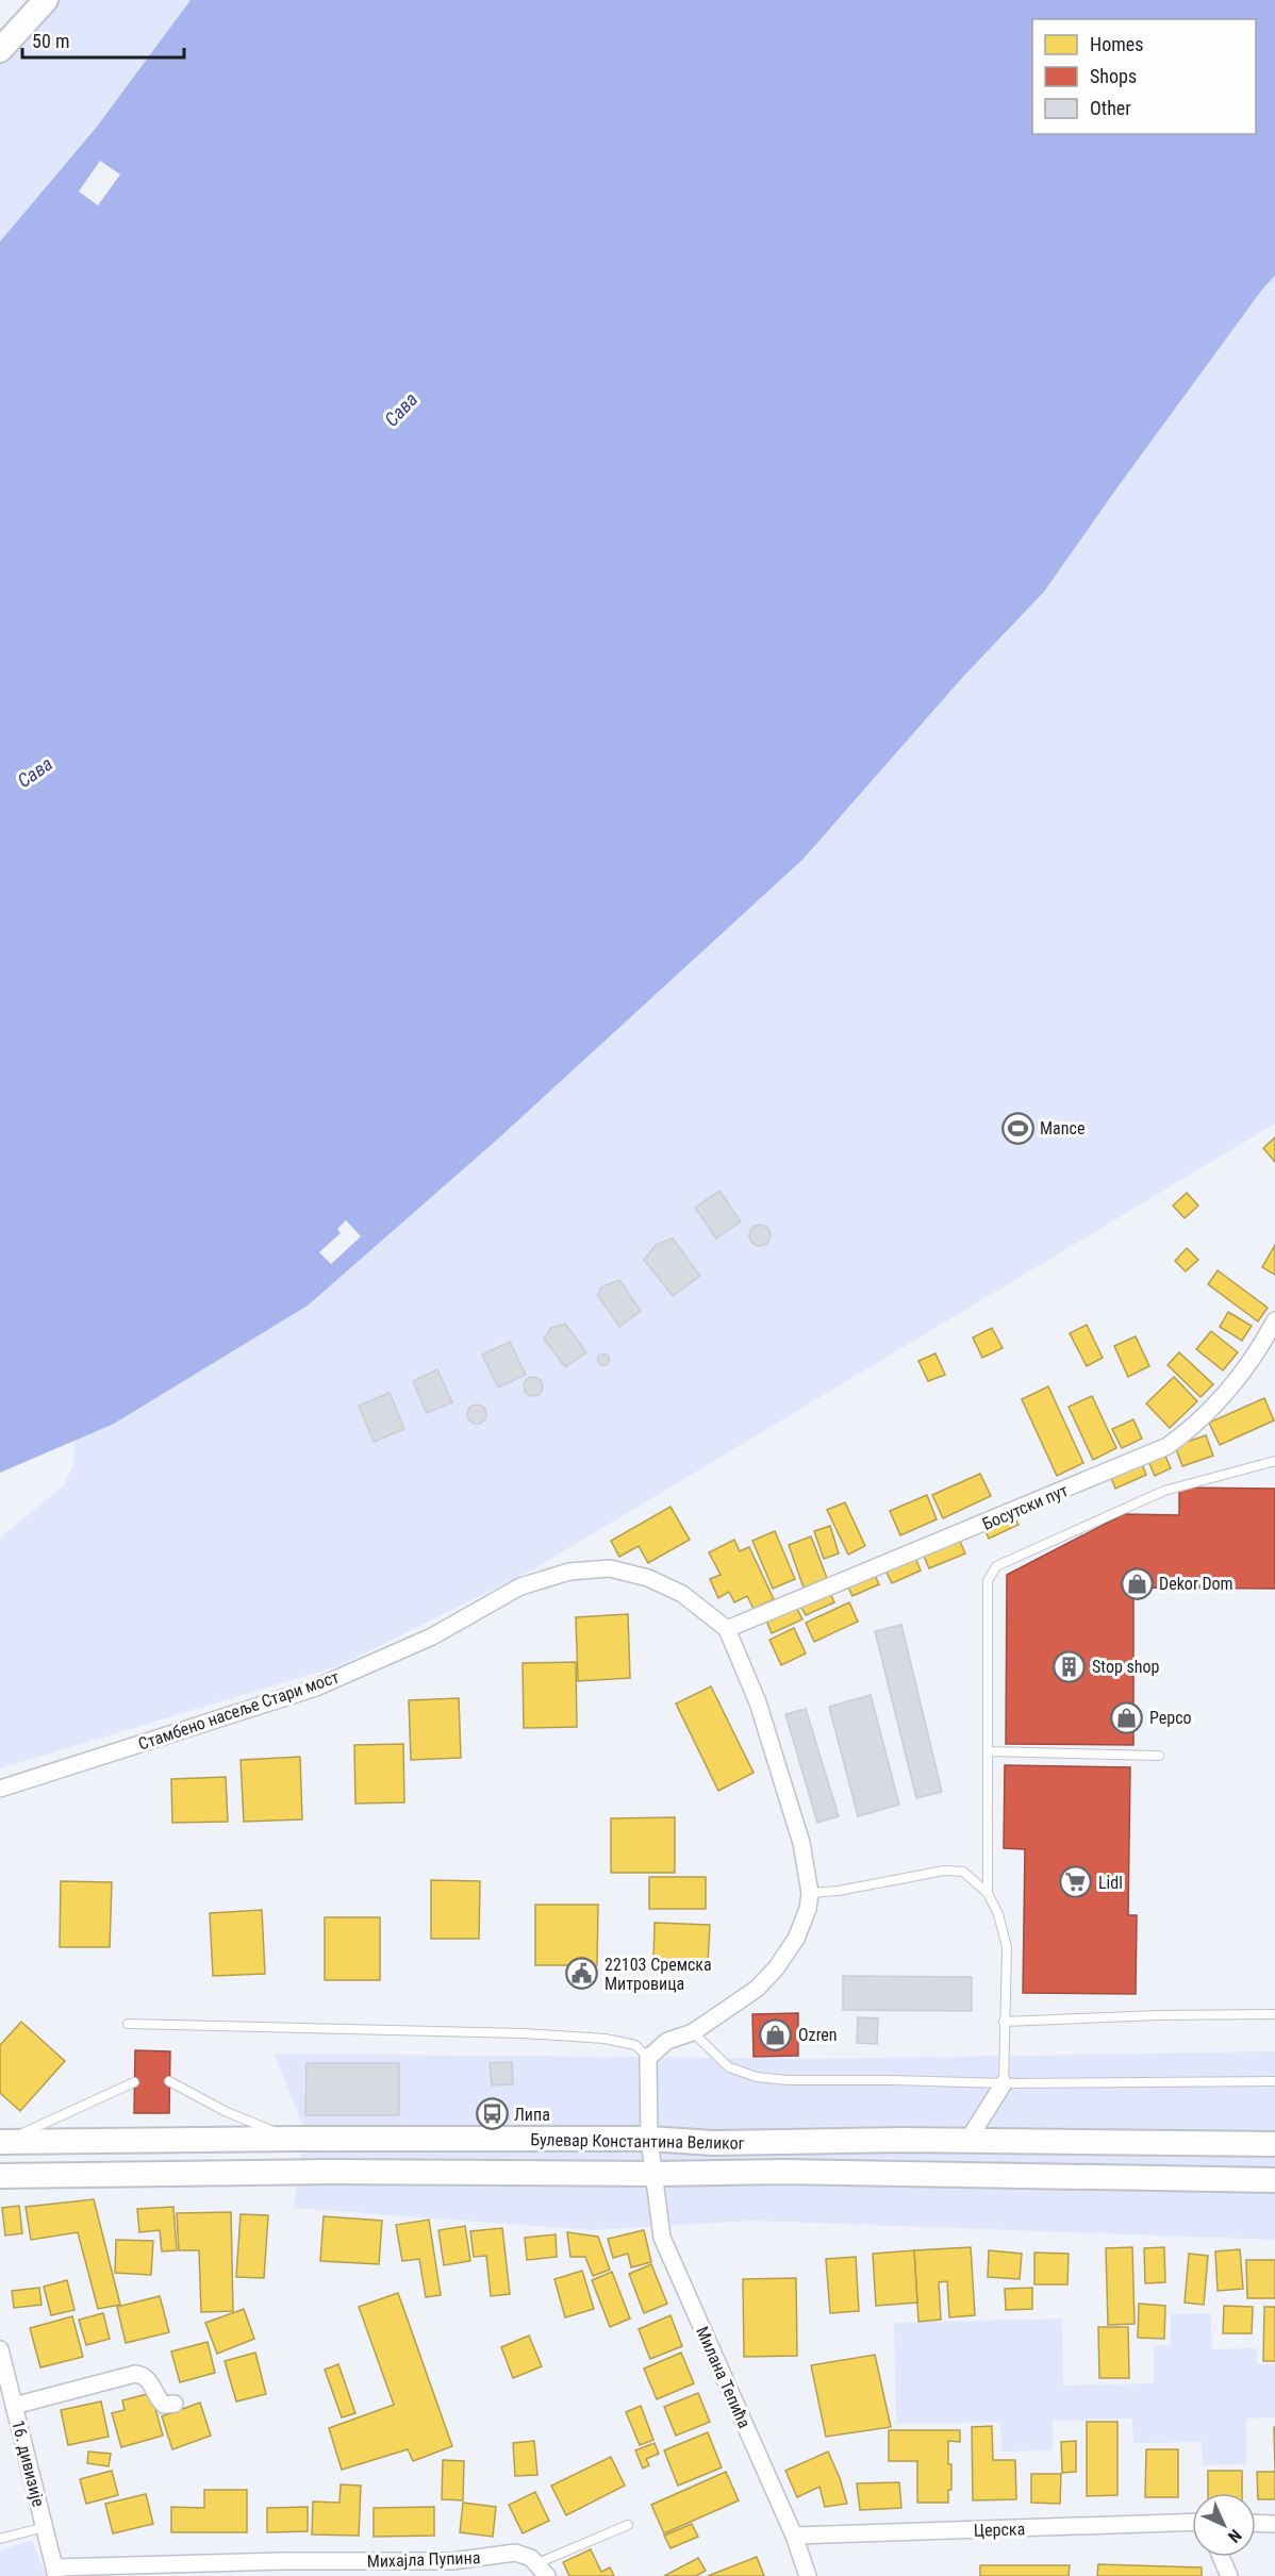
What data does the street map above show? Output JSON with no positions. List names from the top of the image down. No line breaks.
{"streets":{"main road":["Булевар Константина Великог"],"street":["Босутски пут","Стамбено насеље Стари мост","Милана Тепића","16. дивизије","Церска","Михајла Пупина"]},"crossings":[["Босутски пут","Стамбено насеље Стари мост"],["Булевар Константина Великог","Милана Тепића"],["Милана Тепића","Церска"],["16. дивизије","Михајла Пупина"]],"water":["Сава"],"places":{"sports":["Mance"],"shop":["Dekor Dom","Pepco","Ozren"],"building":["Stop shop"],"supermarket":["Lidl"],"public building":["22103 Сремска Митровица"],"bus stop":["Липа"]},"legend":["Homes","Shops","Other"],"scale_bar":"50 m","north":"bottom right"}
